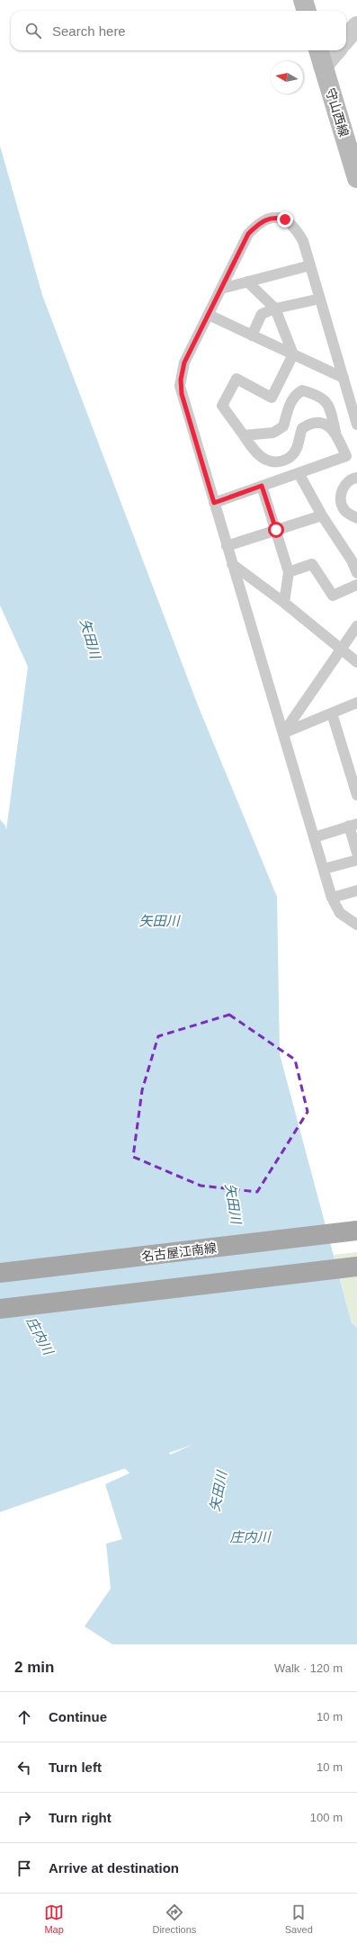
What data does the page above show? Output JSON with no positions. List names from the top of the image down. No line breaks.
{"streets":{"main road":["守山西線","名古屋江南線"]},"water":["矢田川","庄内川"],"north":"left","page":{"search":"Search here","heading":["2 min","Walk · 120 m"],"list":[["Continue","10 m"],["Turn left","10 m"],["Turn right","100 m"],"Arrive at destination"],"nav":["Map","Directions","Saved"]}}
